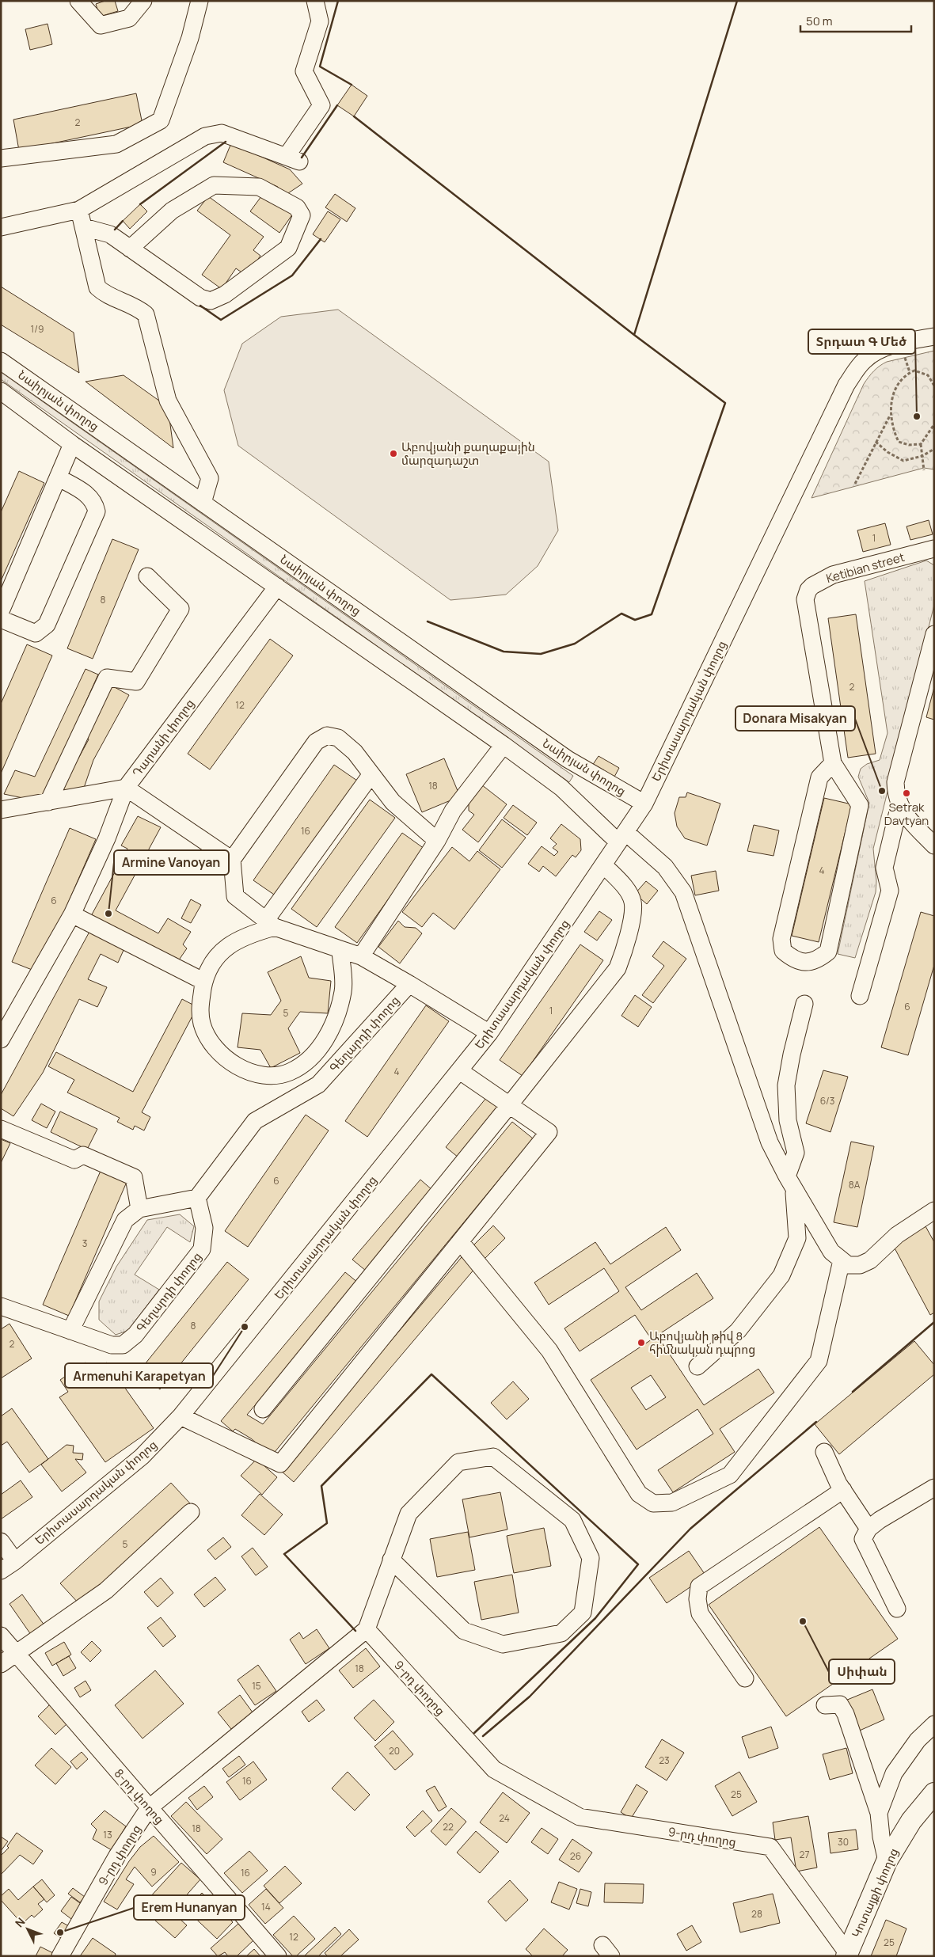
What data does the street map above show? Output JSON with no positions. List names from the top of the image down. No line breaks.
{"streets":{"main road":["Կոտայքի փողոց"],"street":["Նաիրյան փողոց","Ketibian street","Երիտասարդական փողոց","Դարանի փողոց","Գեղարդի փողոց","9-րդ փողոց","8-րդ փողոց"]},"crossings":[["Նաիրյան փողոց","Երիտասարդական փողոց"],["9-րդ փողոց","8-րդ փողոց"],["9-րդ փողոց","Կոտայքի փողոց"]],"places":["Տրդատ Գ Մեծ","Աբովյանի քաղաքային մարզադաշտ","Donara Misakyan","Setrak Davtyan","Armine Vanoyan","Armenuhi Karapetyan","Աբովյանի թիվ 8 հիմնական դպրոց","Սիփան","Erem Hunanyan"],"house_numbers":["2","1/9","1","8","2","12","18","16","4","6","6","1","5","4","6/3","6","8А","3","8","2","5","18","15","20","23","16","25","24","22","18","13","30","27","26","9","16","14","28","12","25"],"scale_bar":"50 m","north":"top left"}
